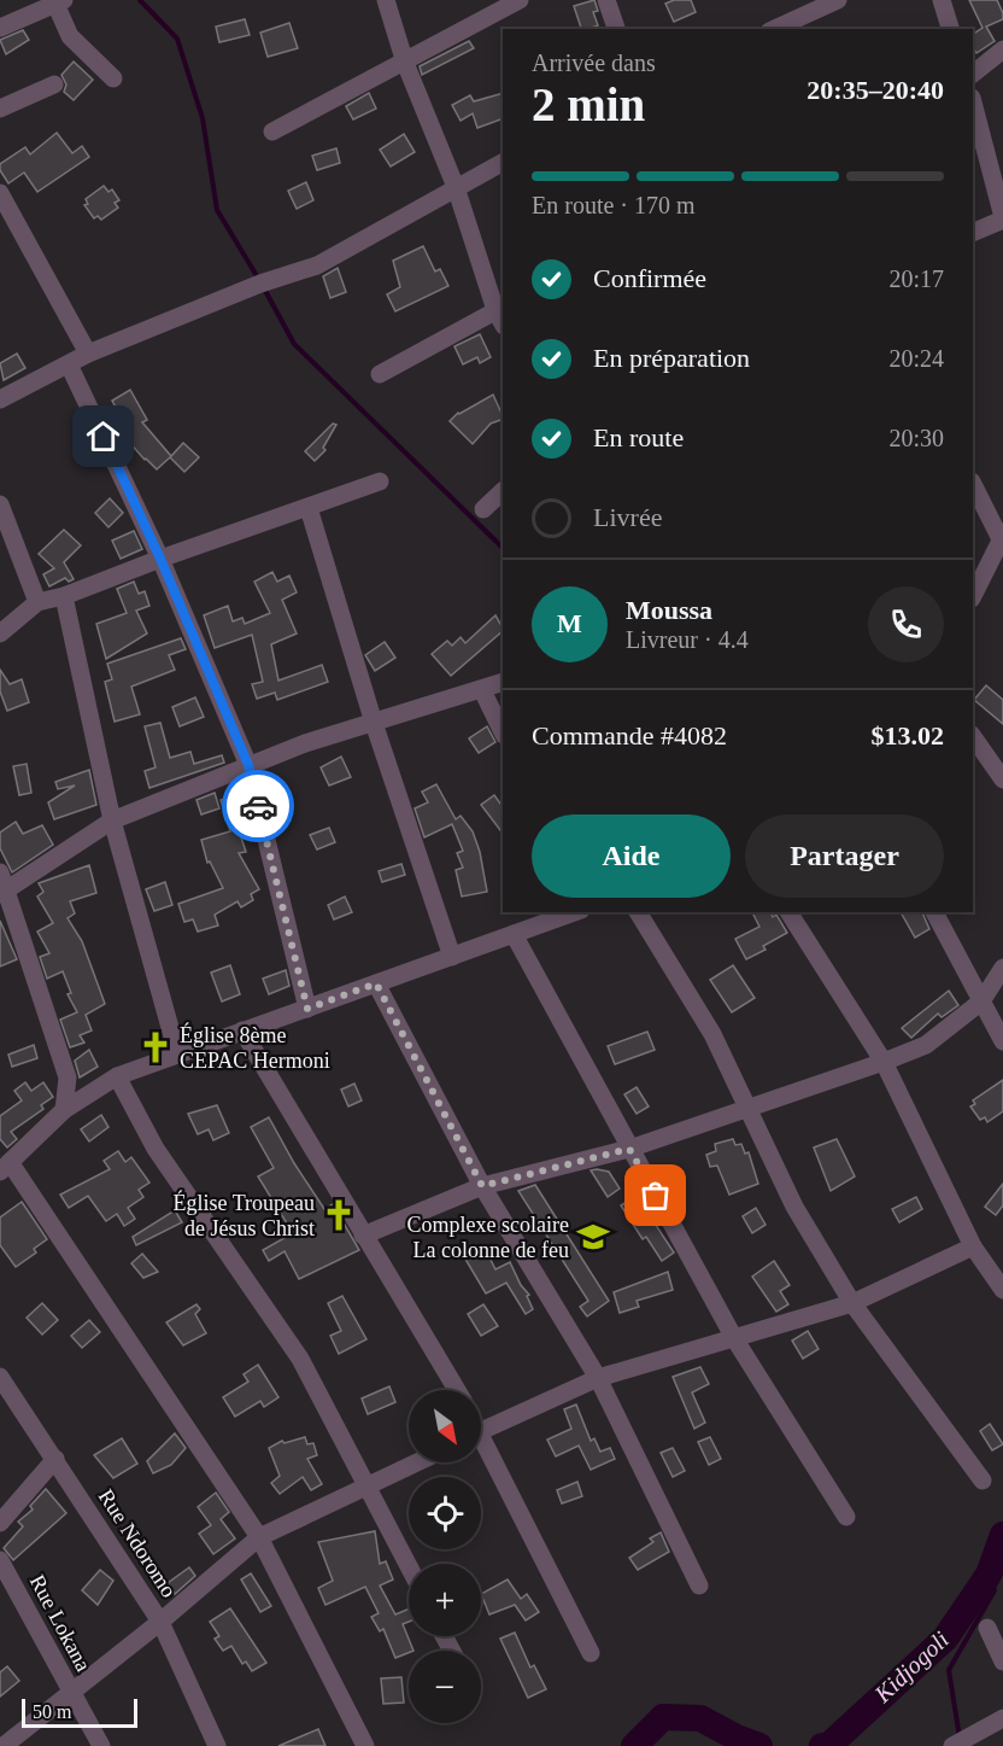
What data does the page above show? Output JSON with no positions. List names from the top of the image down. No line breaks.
{"streets":{"street":["Rue Ndoromo","Rue Lokana"]},"water":["Kidjogoli"],"places":{"church":["Église 8ème CEPAC Hermoni","Église Troupeau de Jésus Christ"],"school or university":["Complexe scolaire La colonne de feu"]},"scale_bar":"50 m","north":"bottom right","page":{"heading":["2 min","Arrivée dans","20:35–20:40"],"panel":["Moussa","Livreur · 4.4","Commande #4082","$13.02"],"bar":"En route · 170 m","list":[["Confirmée","20:17"],["En préparation","20:24"],["En route","20:30"],"Livrée"],"round":"M","buttons":["Aide","Partager"],"map_buttons":["+","−"],"scale":"50 m"}}
